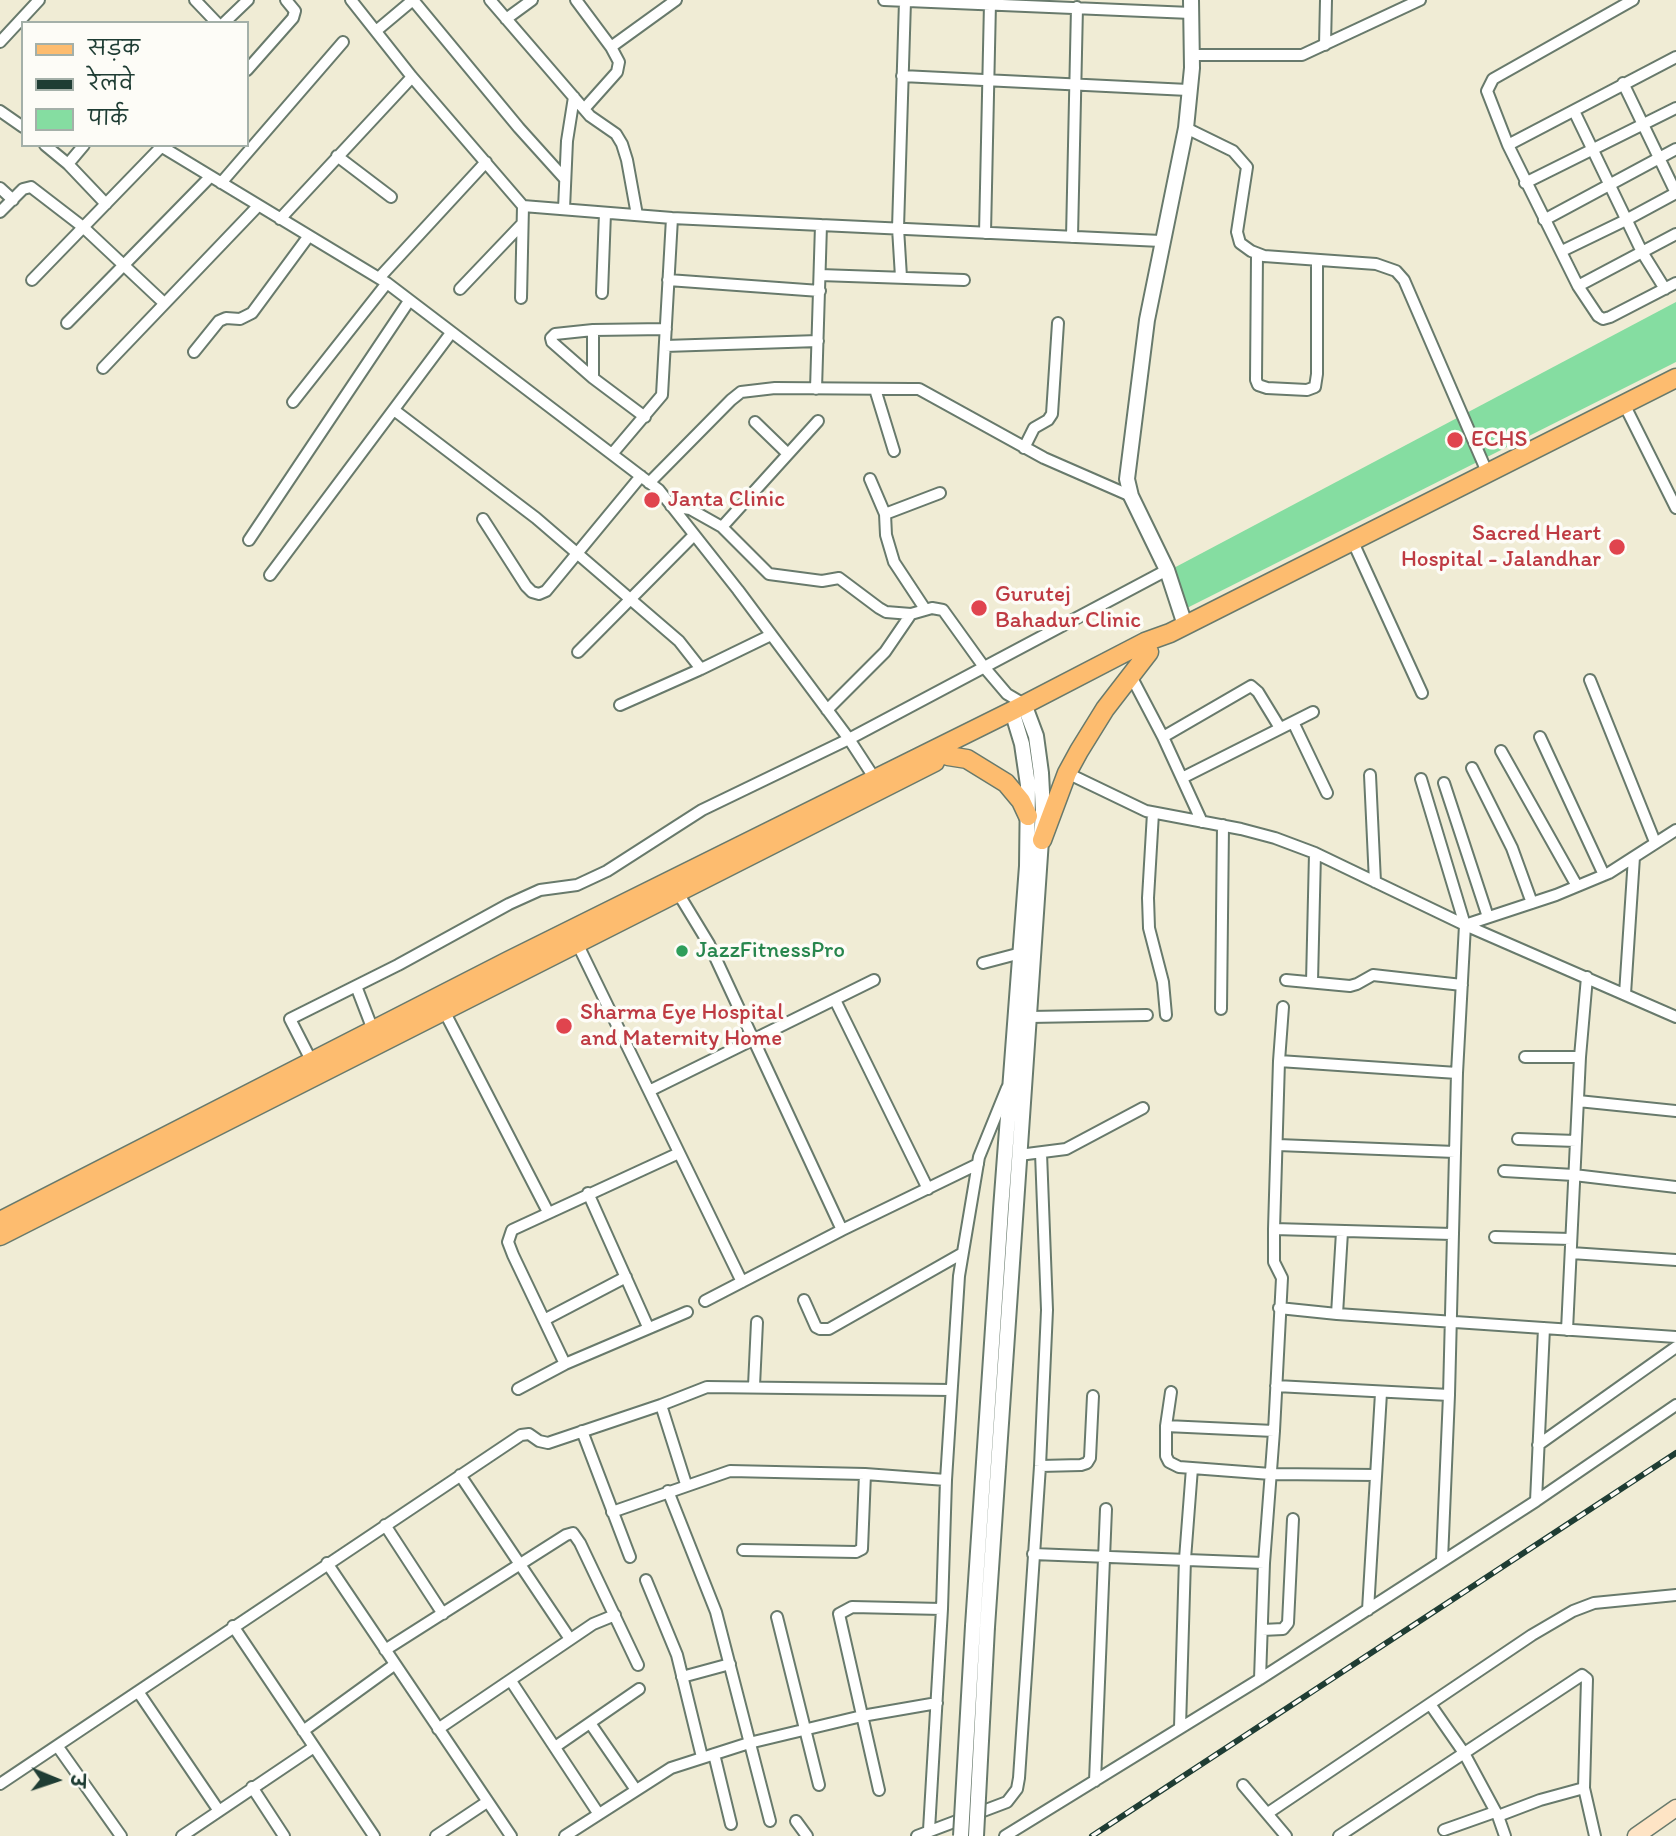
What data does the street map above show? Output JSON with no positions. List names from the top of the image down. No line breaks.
{"places":["ECHS","Janta Clinic","Sacred Heart Hospital - Jalandhar","Gurutej Bahadur Clinic","JazzFitnessPro","Sharma Eye Hospital and Maternity Home"],"legend":["सड़क","रेलवे","पार्क"],"north":"right"}
